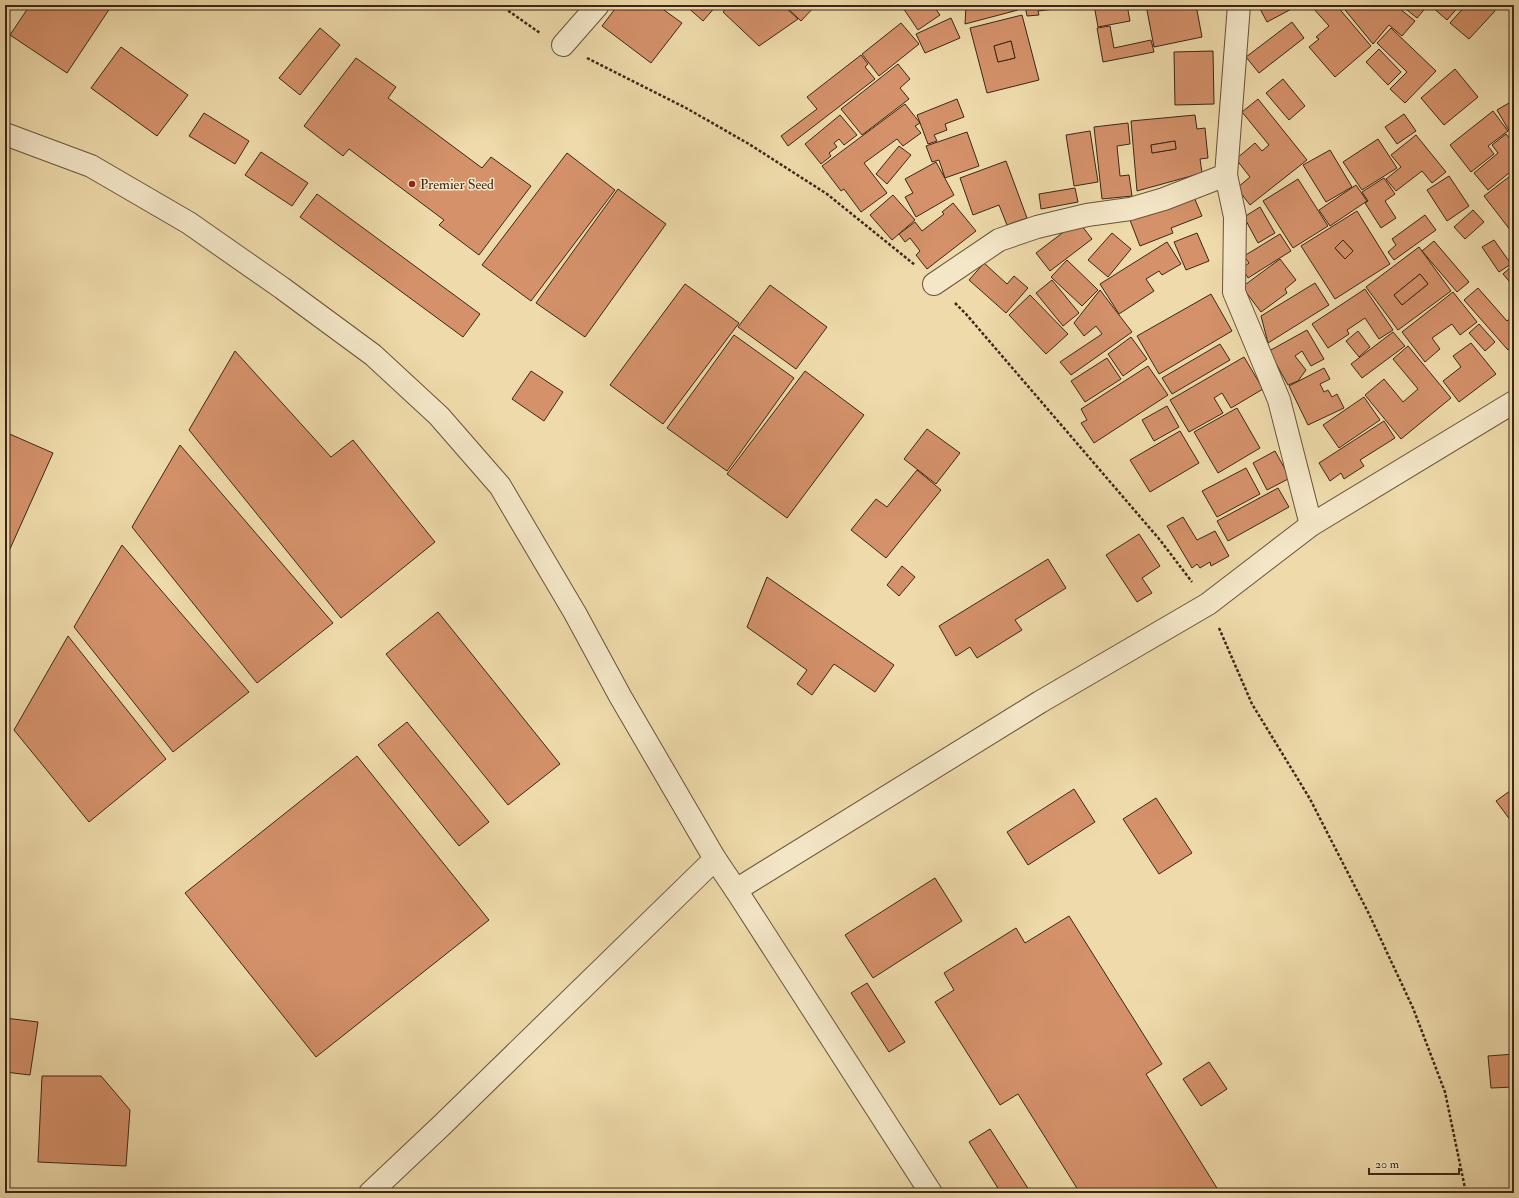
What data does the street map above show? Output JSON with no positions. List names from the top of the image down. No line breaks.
{"places":["Premier Seed"],"scale_bar":"20 m"}
